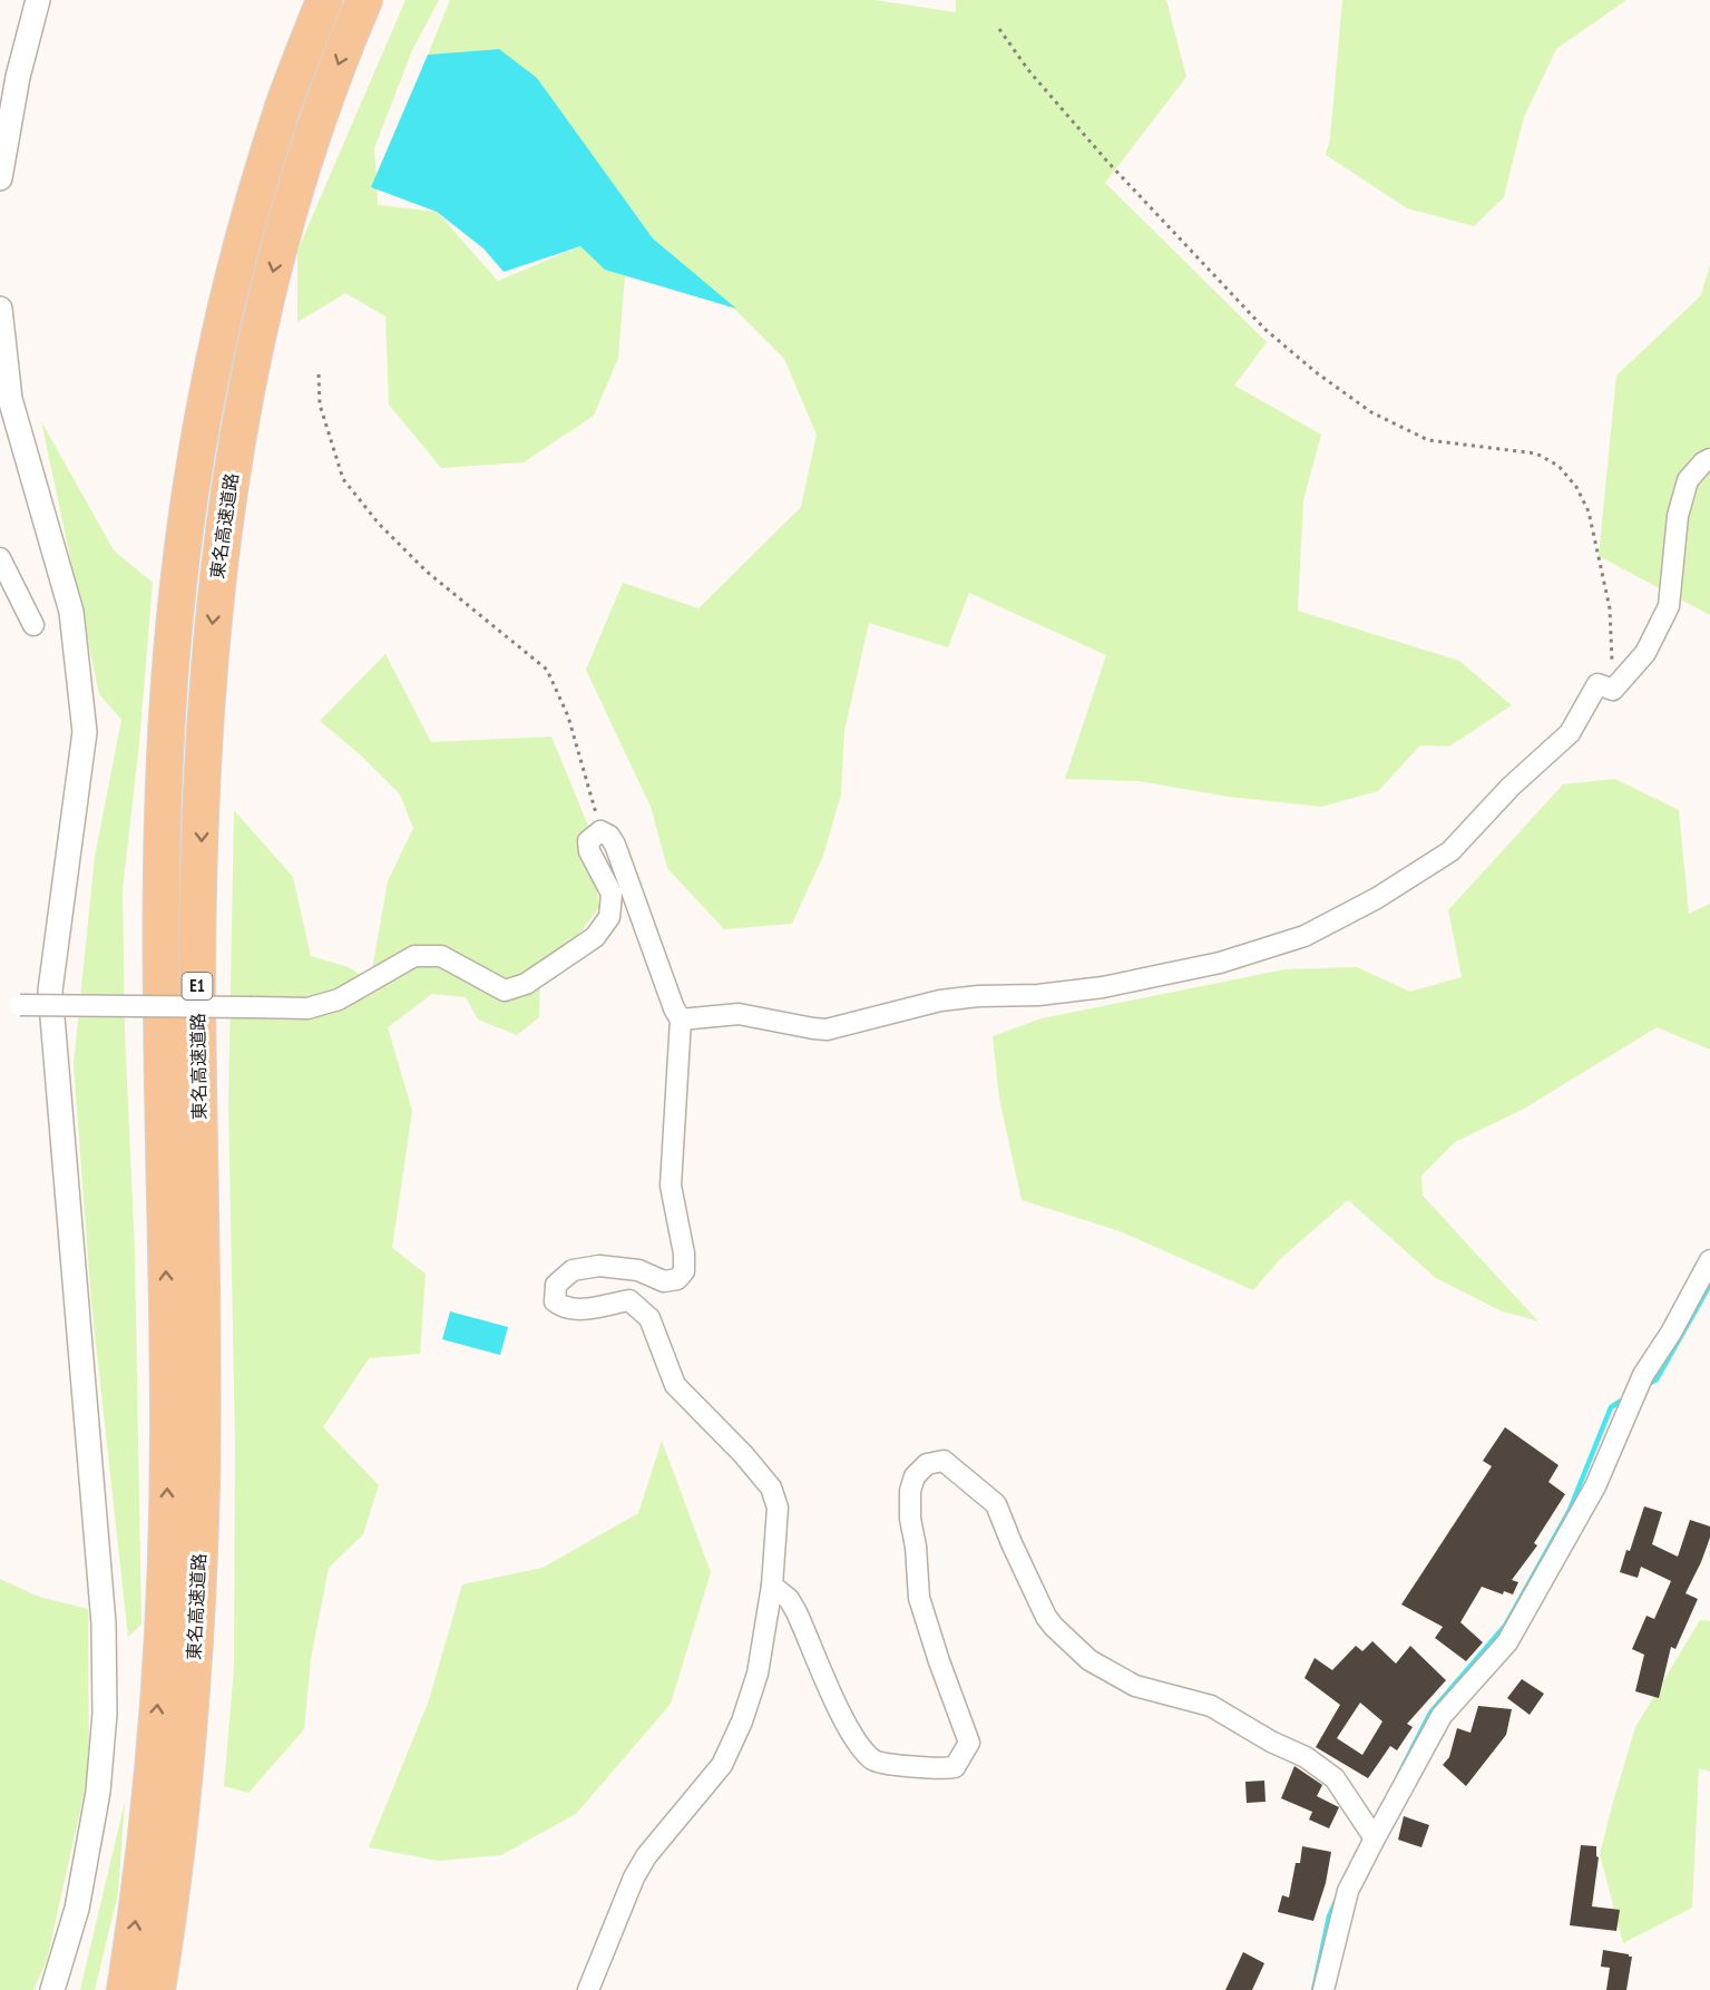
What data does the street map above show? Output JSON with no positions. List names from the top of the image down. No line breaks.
{"streets":{"highway":["東名高速道路","E1"]}}
